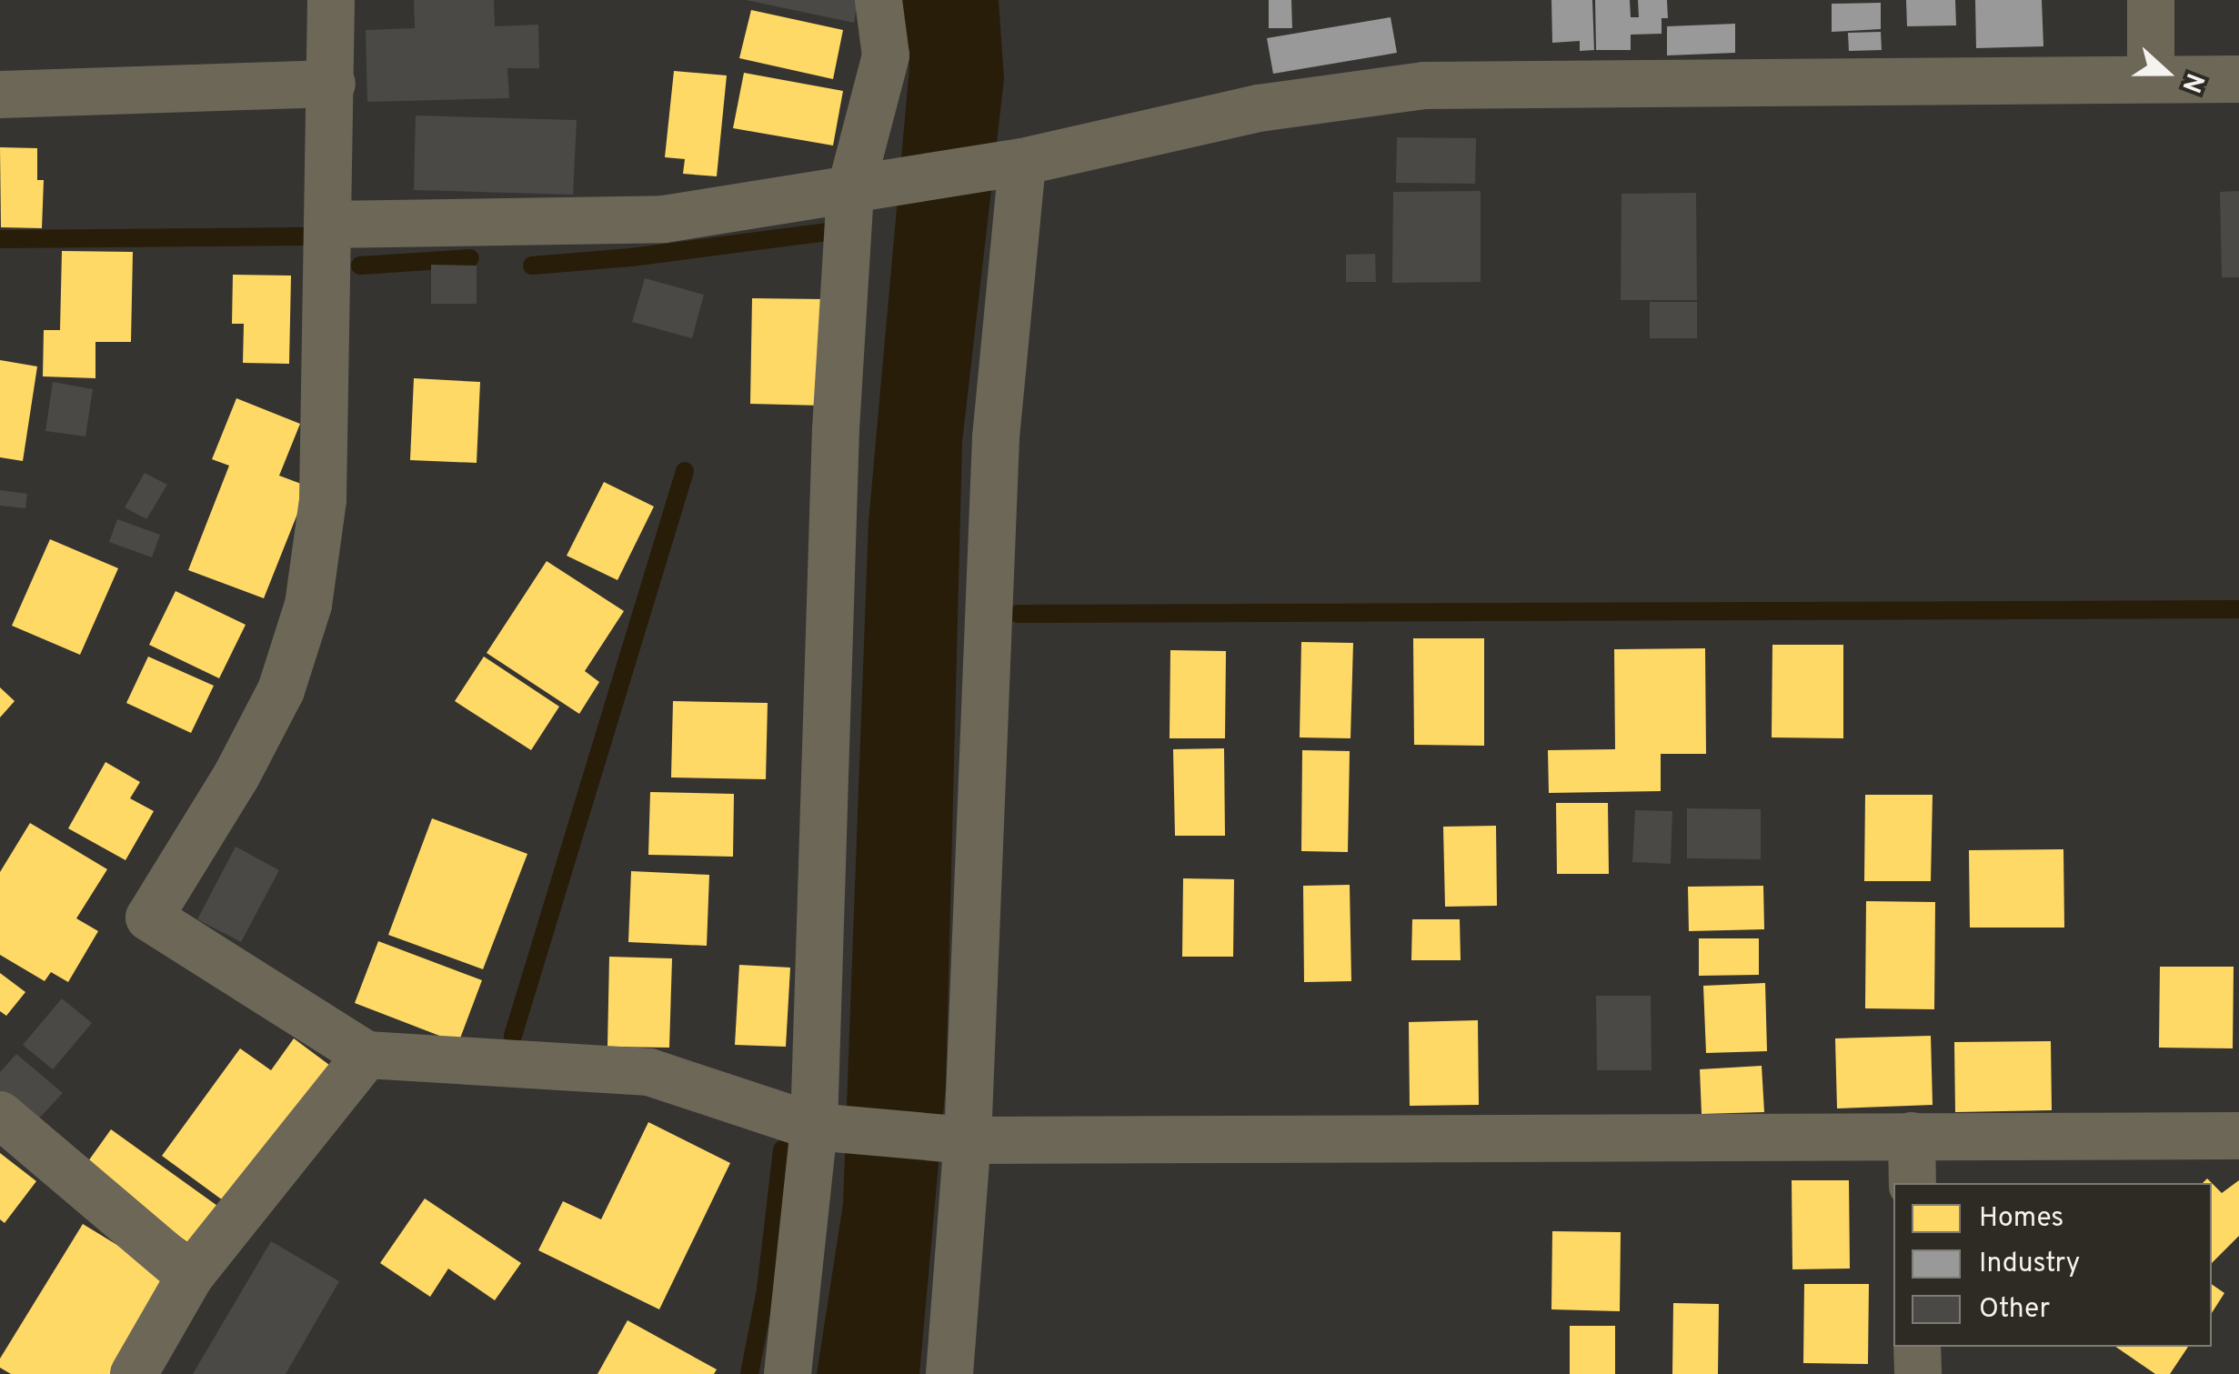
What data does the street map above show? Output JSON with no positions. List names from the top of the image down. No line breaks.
{"legend":["Homes","Industry","Other"],"north":"right"}
